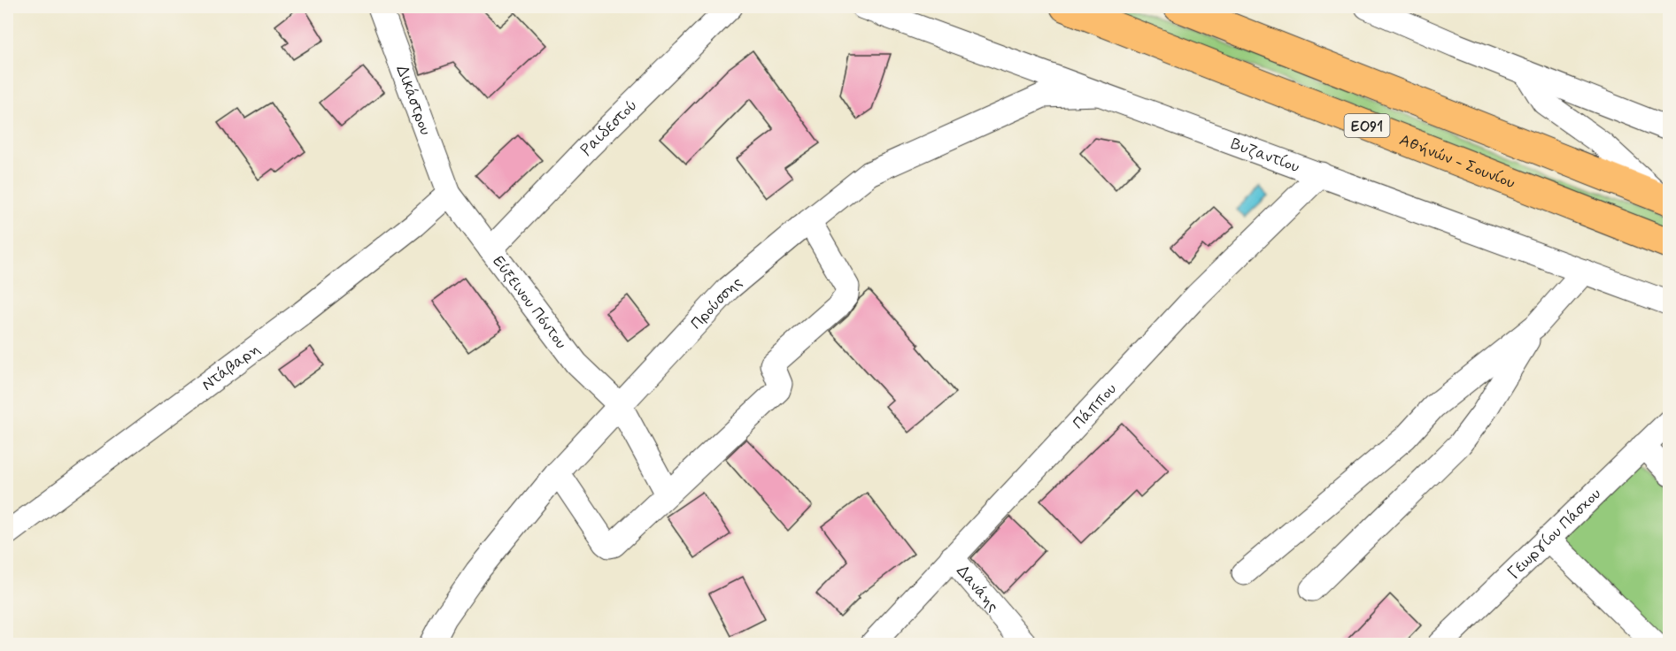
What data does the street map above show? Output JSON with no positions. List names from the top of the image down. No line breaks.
{"streets":{"main road":["ΕΟ91","Αθήνών - Σουνίου"],"street":["Δικάστρου","Ραιδεστού","Βυζαντίου","Εύξεινου Πόντου","Προύσσης","Ντάβαρη","Πάππου","Γεωργίου Πάσχου","Δανάης"]},"crossings":[["Δικάστρου","Εύξεινου Πόντου"],["Δικάστρου","Ντάβαρη"],["Ραιδεστού","Εύξεινου Πόντου"],["Βυζαντίου","Προύσσης"],["Βυζαντίου","Πάππου"],["Εύξεινου Πόντου","Προύσσης"],["Εύξεινου Πόντου","Ντάβαρη"],["Πάππου","Δανάης"]]}
